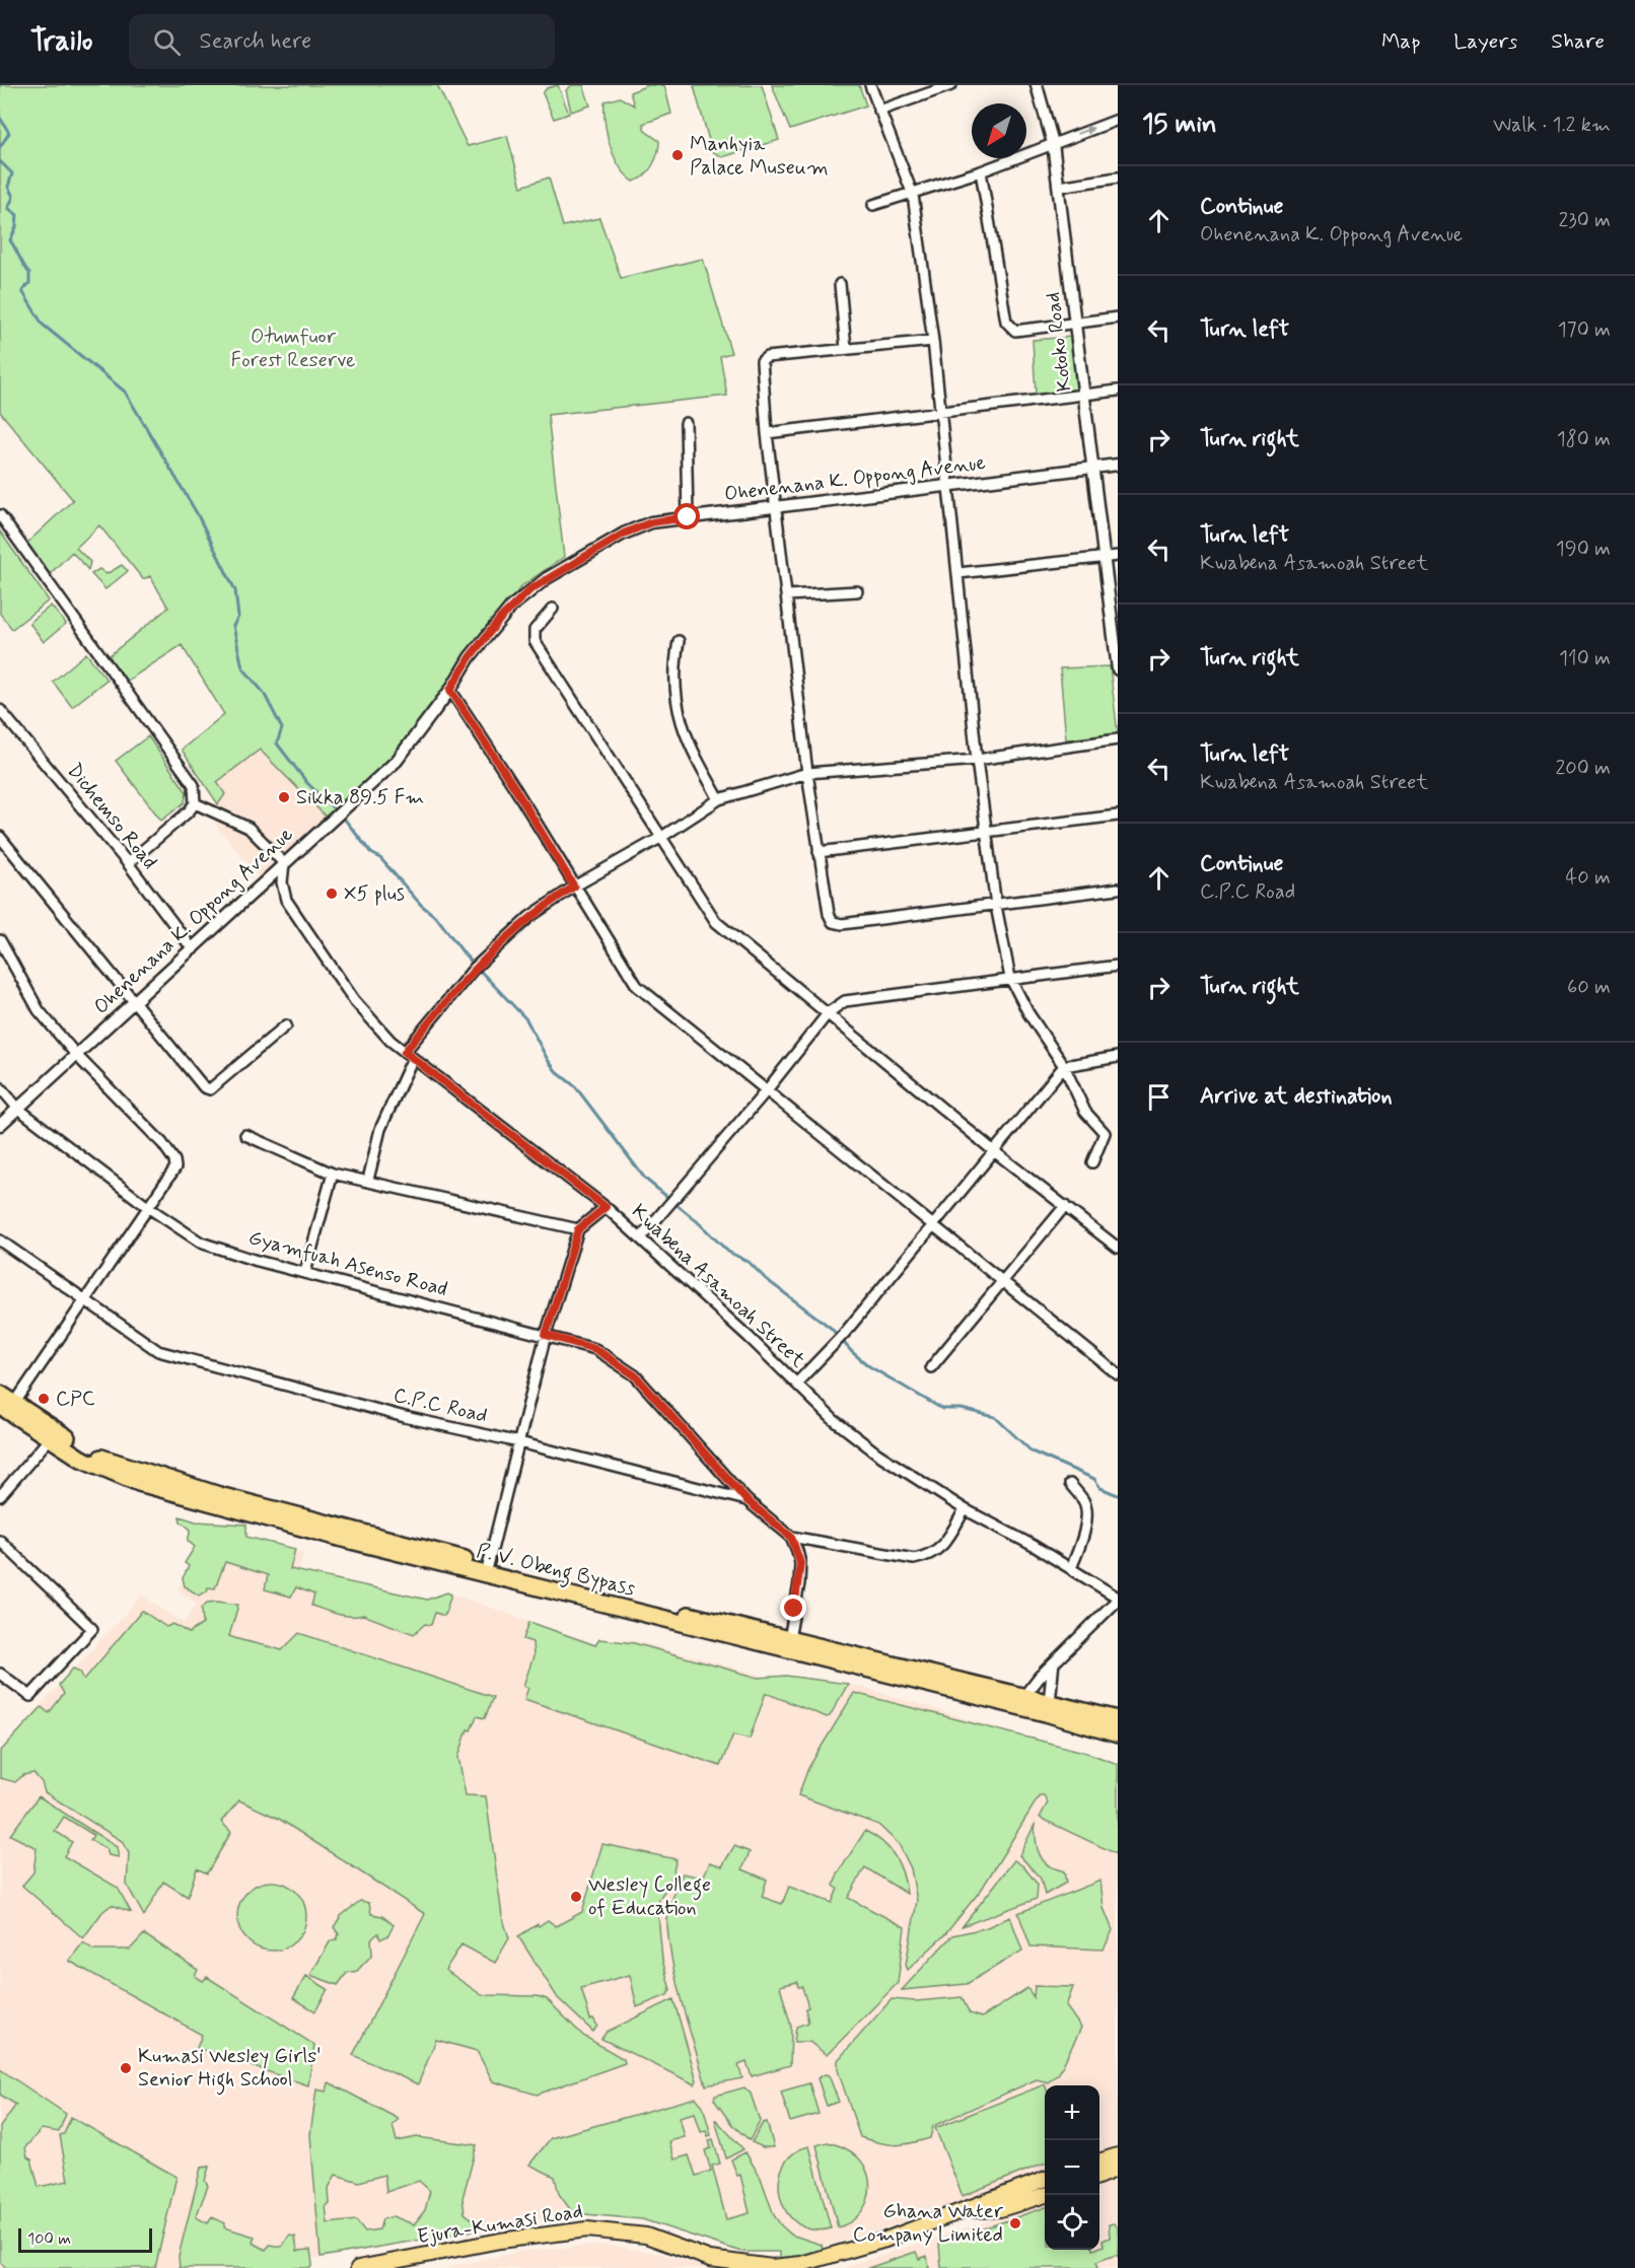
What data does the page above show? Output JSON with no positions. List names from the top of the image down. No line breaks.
{"streets":{"highway":["P. V. Obeng Bypass"],"main road":["Ejura-Kumasi Road"],"street":["Kotoko Road","Ohenenana K. Oppong Avenue","Dichemso Road","Gyamfuah Asenso Road","Kwabena Asamoah Street","C.P.C Road"]},"crossings":[["Kotoko Road","Ohenenana K. Oppong Avenue"],["Ohenenana K. Oppong Avenue","Dichemso Road"],["Ohenenana K. Oppong Avenue","Gyamfuah Asenso Road"],["Ohenenana K. Oppong Avenue","Kwabena Asamoah Street"]],"parks":["Otumfuor Forest Reserve"],"places":["Manhyia Palace Museum","Sikka 89.5 Fm","X5 plus","CPC","Wesley College of Education","Kumasi Wesley Girls' Senior High School","Ghana Water Company Limited"],"scale_bar":"100 m","north":"bottom left","page":{"header":"Trailo","search":"Search here","nav":["Map","Layers","Share"],"heading":["15 min","Walk · 1.2 km"],"list":[["Continue","Ohenenana K. Oppong Avenue","230 m"],["Turn left","170 m"],["Turn right","180 m"],["Turn left","Kwabena Asamoah Street","190 m"],["Turn right","110 m"],["Turn left","Kwabena Asamoah Street","200 m"],["Continue","C.P.C Road","40 m"],["Turn right","60 m"],"Arrive at destination"],"map_buttons":["+","−"],"scale":"100 m"}}
